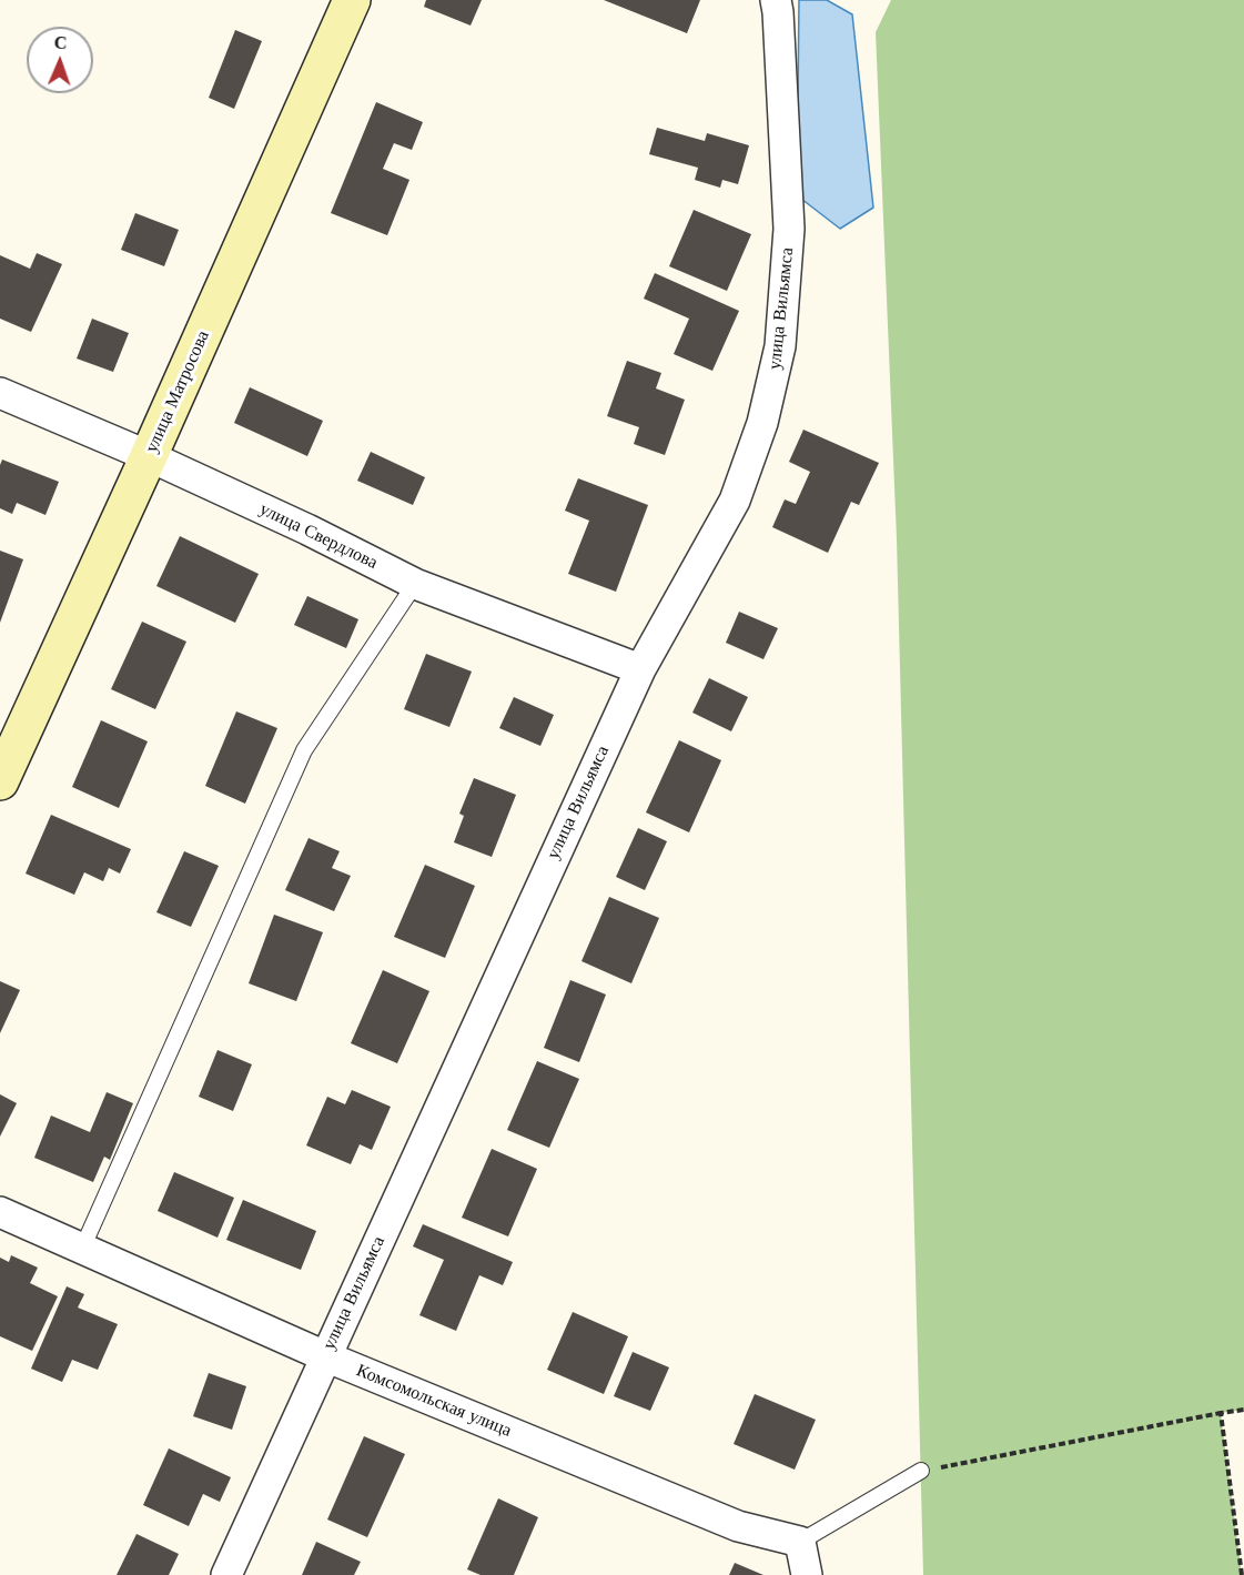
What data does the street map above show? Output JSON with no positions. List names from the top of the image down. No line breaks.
{"streets":{"street":["улица Вильямса","улица Матросова","улица Свердлова","Комсомольская улица"]},"crossings":[["улица Вильямса","улица Свердлова"],["улица Вильямса","Комсомольская улица"],["улица Матросова","улица Свердлова"]],"north":"top"}
